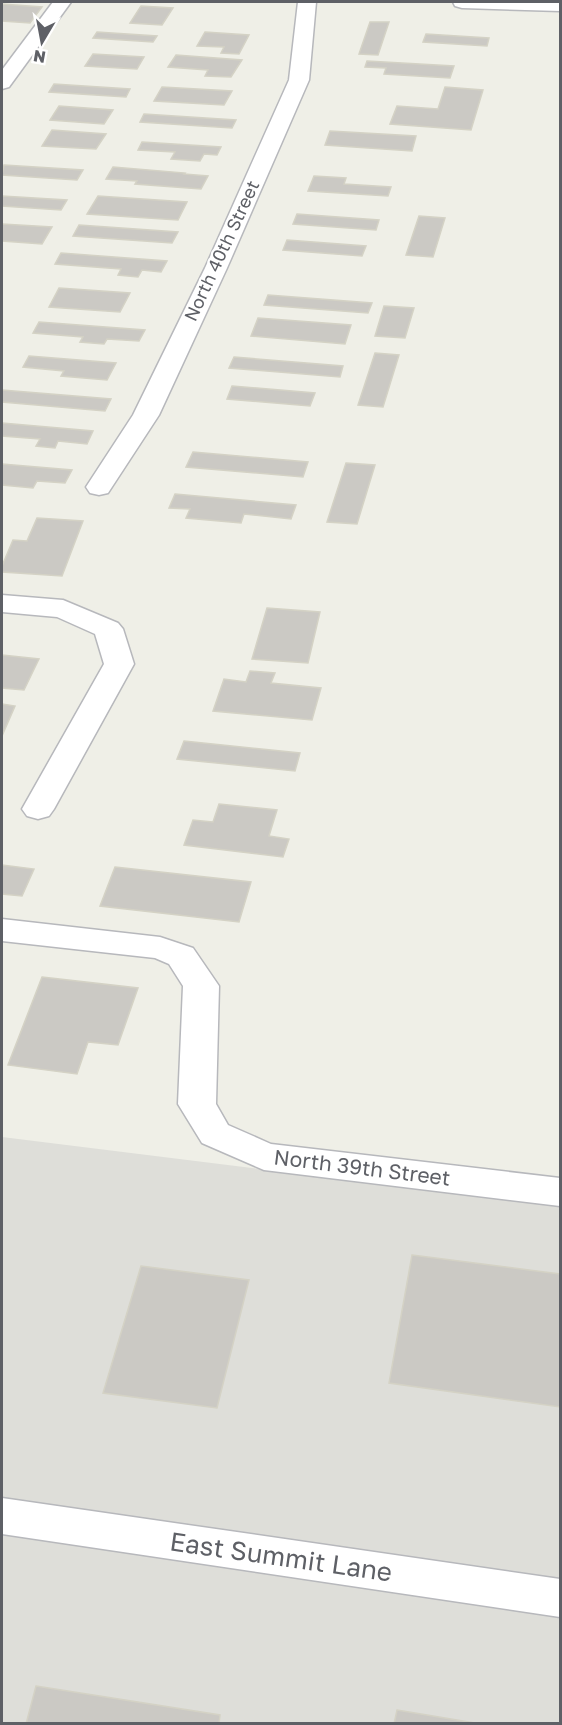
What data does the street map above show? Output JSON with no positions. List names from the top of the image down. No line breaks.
{"streets":{"street":["North 40th Street","North 39th Street","East Summit Lane"]},"north":"bottom"}
